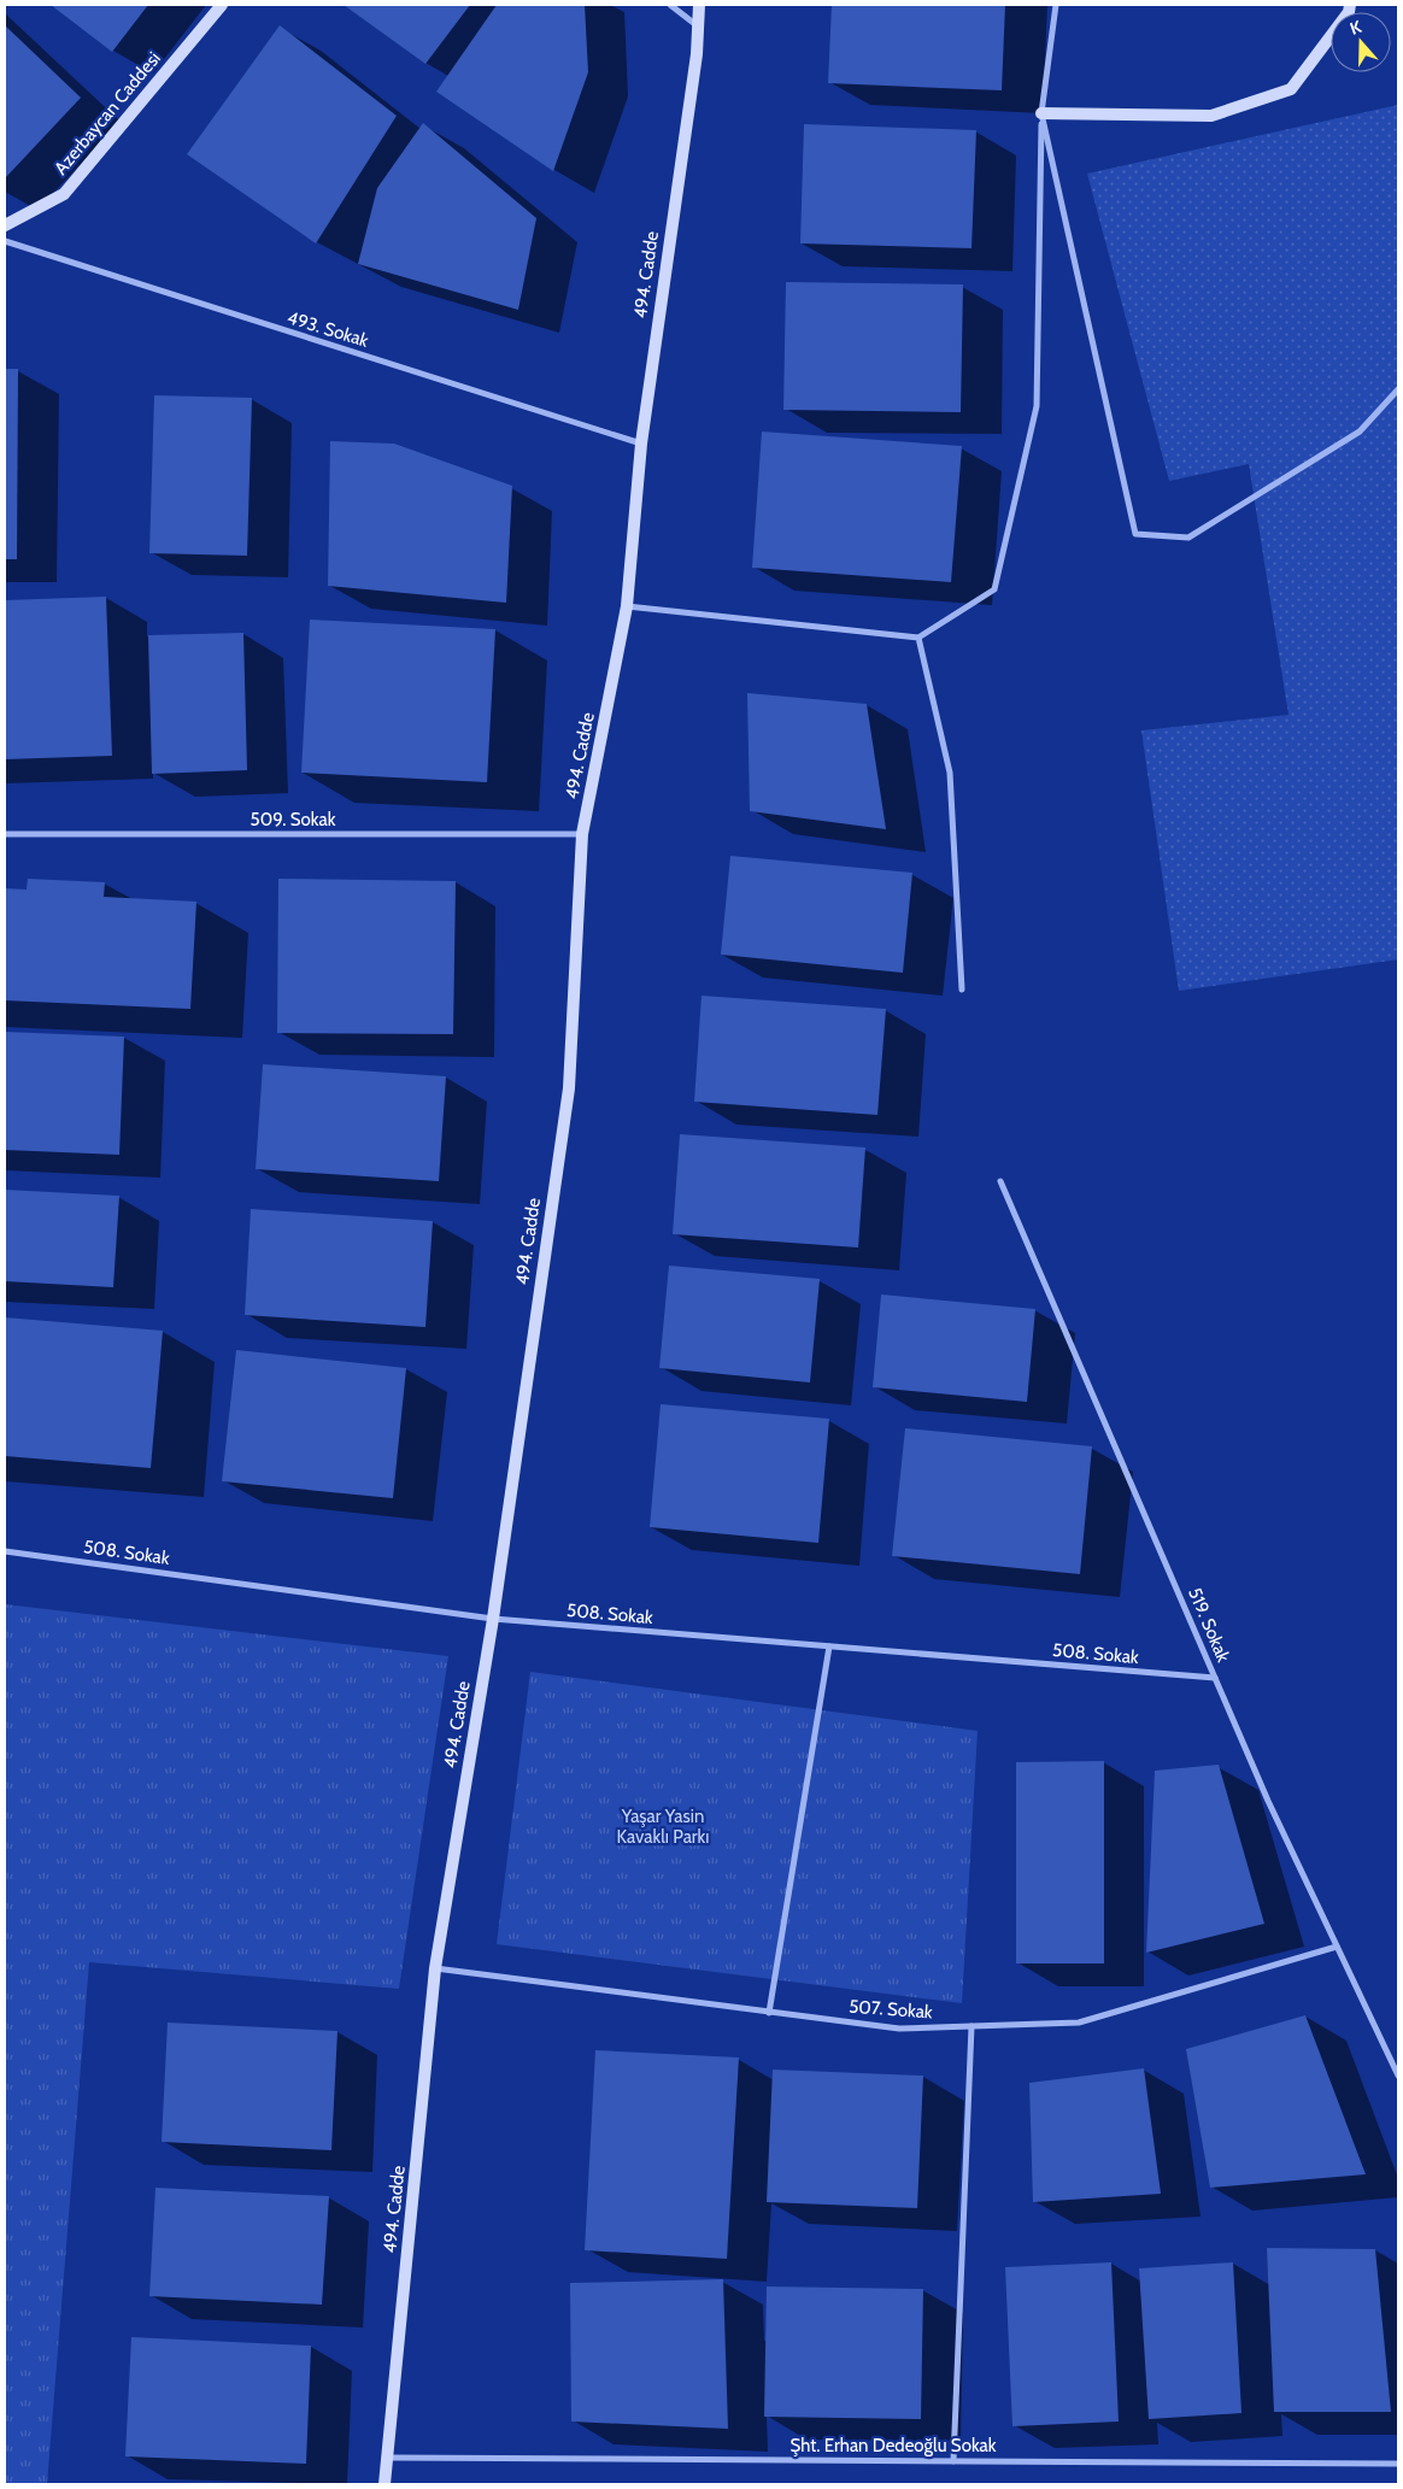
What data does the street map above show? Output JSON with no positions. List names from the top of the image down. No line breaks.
{"streets":{"street":["Azerbaycan Caddesi","494. Cadde","493. Sokak","509. Sokak","508. Sokak","519. Sokak","507. Sokak","Şht. Erhan Dedeoğlu Sokak"]},"crossings":[["494. Cadde","493. Sokak"],["494. Cadde","509. Sokak"],["494. Cadde","508. Sokak"],["494. Cadde","507. Sokak"],["494. Cadde","Şht. Erhan Dedeoğlu Sokak"],["508. Sokak","519. Sokak"],["519. Sokak","507. Sokak"]],"parks":["Yaşar Yasin Kavaklı Parkı"],"north":"top"}
